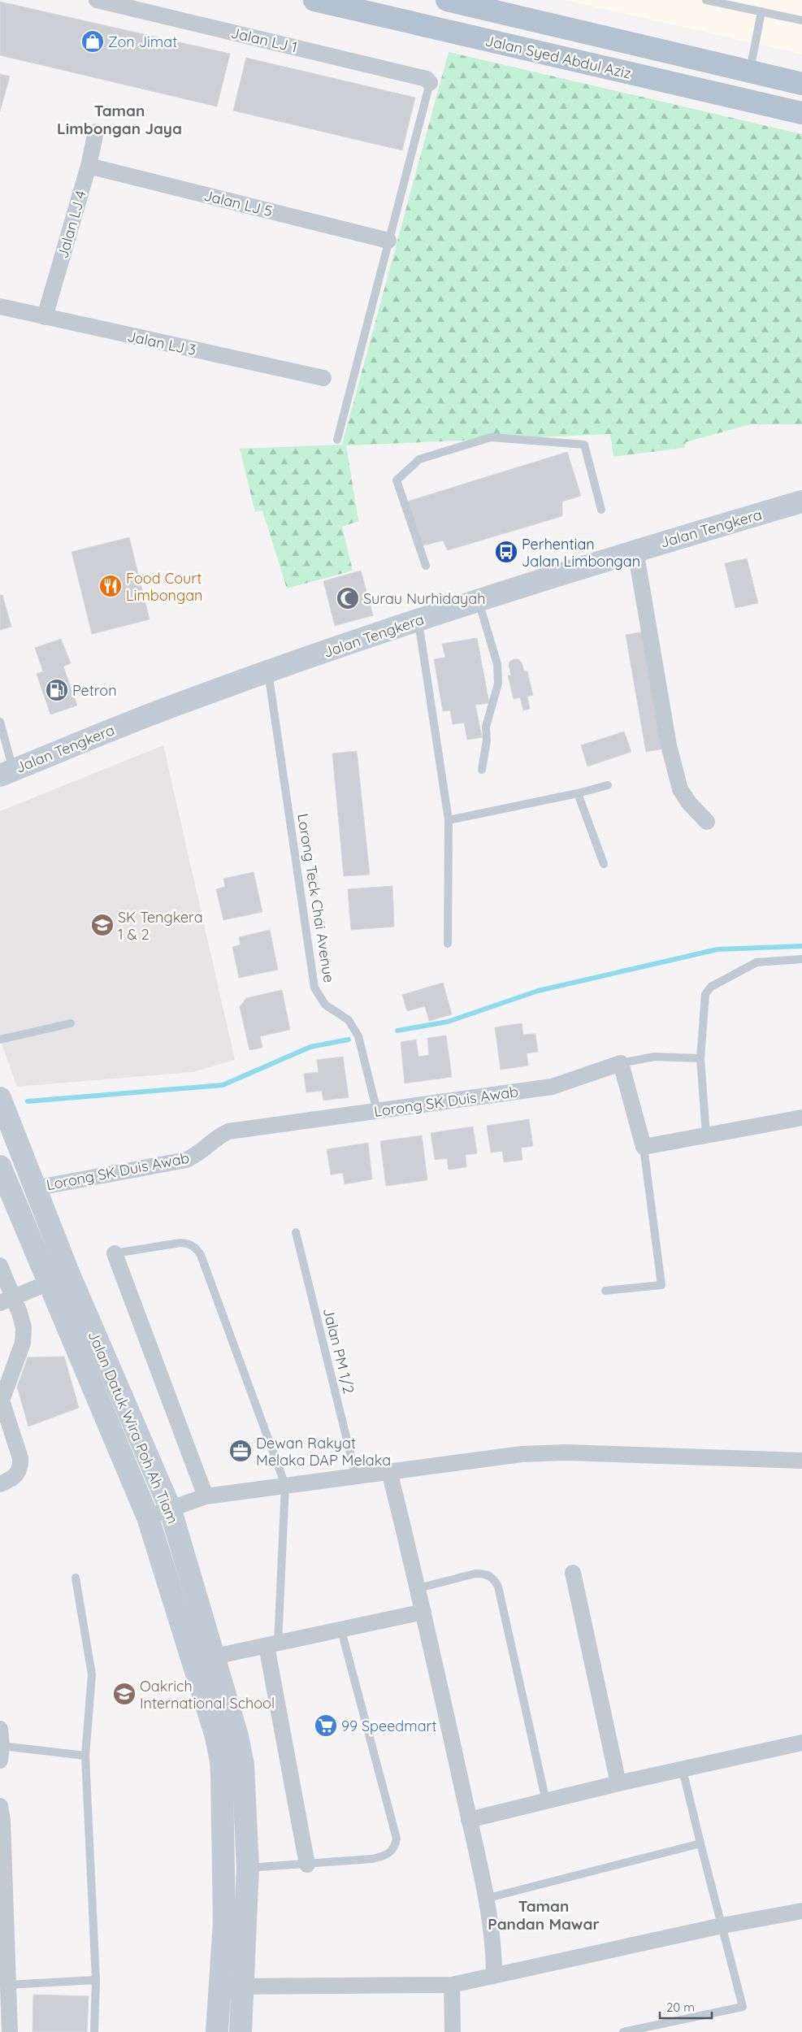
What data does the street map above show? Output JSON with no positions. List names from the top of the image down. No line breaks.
{"streets":{"main road":["Jalan Syed Abdul Aziz"],"street":["Jalan LJ 1","Jalan LJ 5","Jalan LJ 4","Jalan LJ 3","Jalan Tengkera","Lorong SK Duis Awab","Jalan Datuk Wira Poh Ah Tiam"],"lane":["Lorong Teck Chai Avenue","Jalan PM 1/2"]},"crossings":[["Jalan LJ 5","Jalan LJ 4"],["Jalan LJ 4","Jalan LJ 3"],["Jalan Tengkera","Lorong Teck Chai Avenue"],["Lorong Teck Chai Avenue","Lorong SK Duis Awab"],["Lorong SK Duis Awab","Jalan Datuk Wira Poh Ah Tiam"]],"districts":["Taman Limbongan Jaya","Taman Pandan Mawar"],"places":{"shop":["Zon Jimat"],"bus stop":["Perhentian Jalan Limbongan"],"restaurant":["Food Court Limbongan"],"mosque":["Surau Nurhidayah"],"fuel station":["Petron"],"school or university":["SK Tengkera 1 & 2","Oakrich International School"],"office":["Dewan Rakyat Melaka DAP Melaka"],"supermarket":["99 Speedmart"]},"scale_bar":"20 m"}
